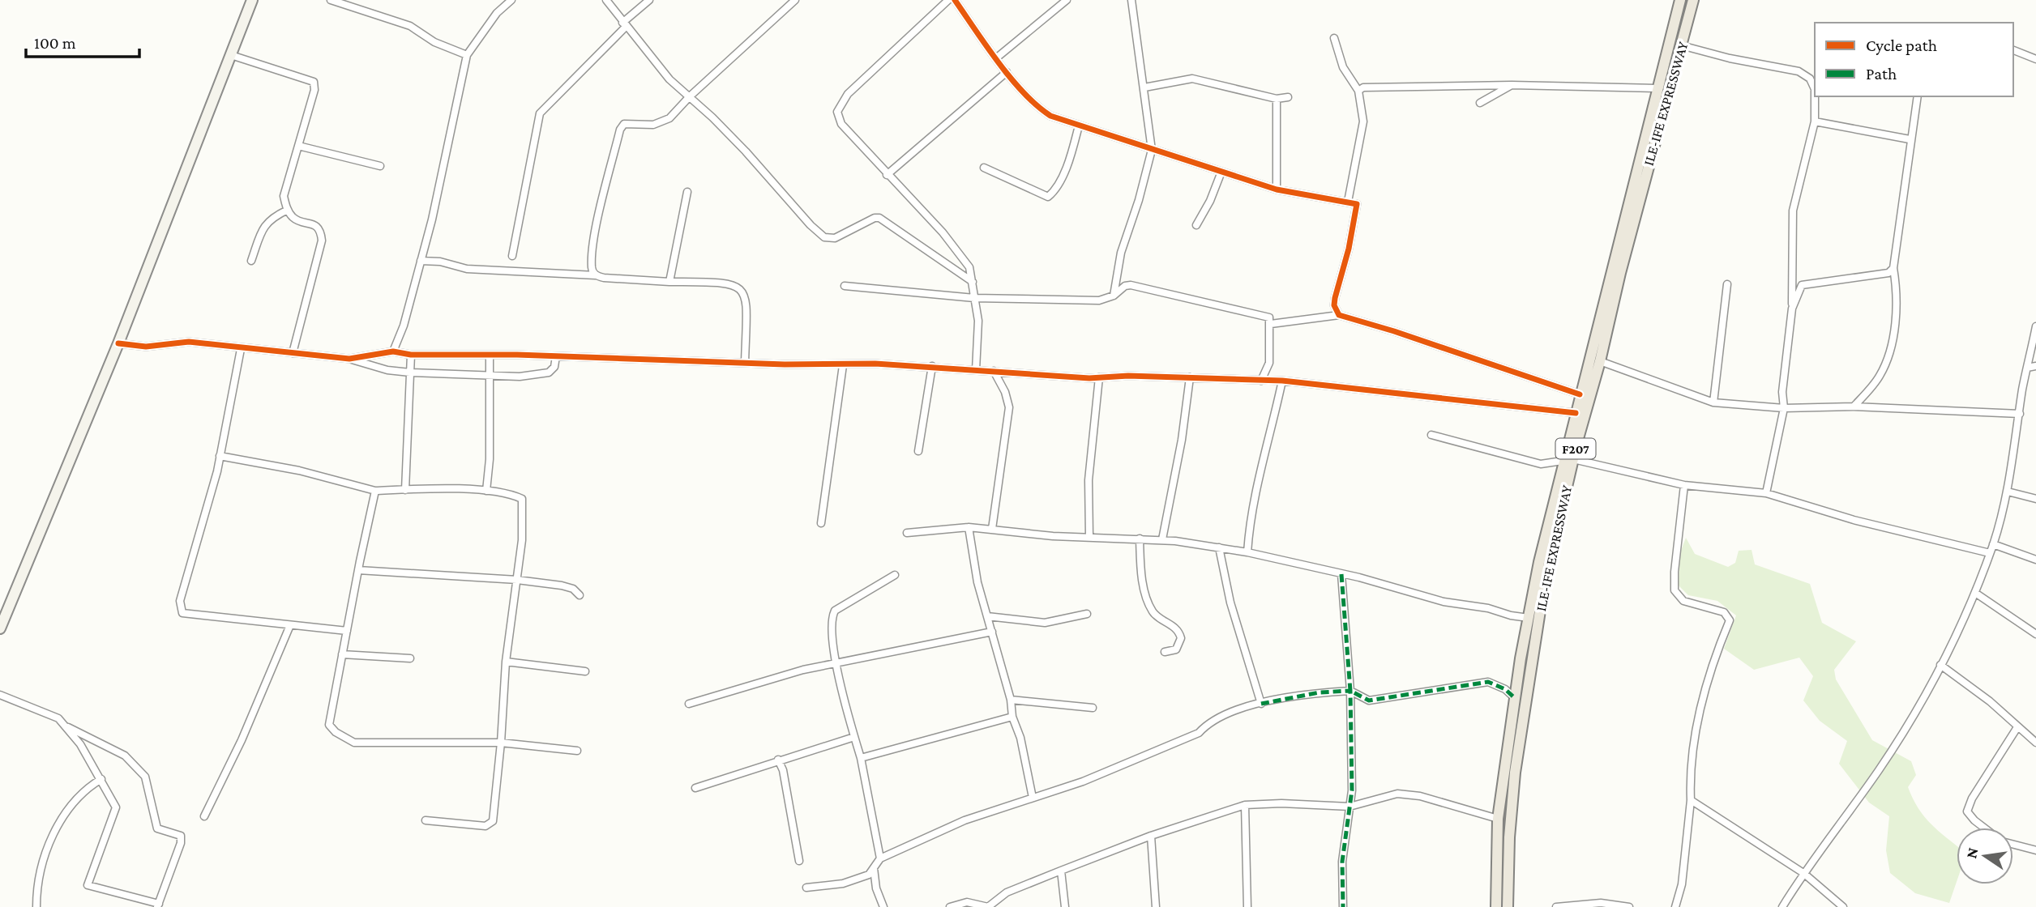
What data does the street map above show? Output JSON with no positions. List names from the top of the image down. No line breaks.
{"streets":{"main road":["ILE-IFE EXPRESSWAY","F207"]},"legend":["Cycle path","Path"],"scale_bar":"100 m","north":"left"}
